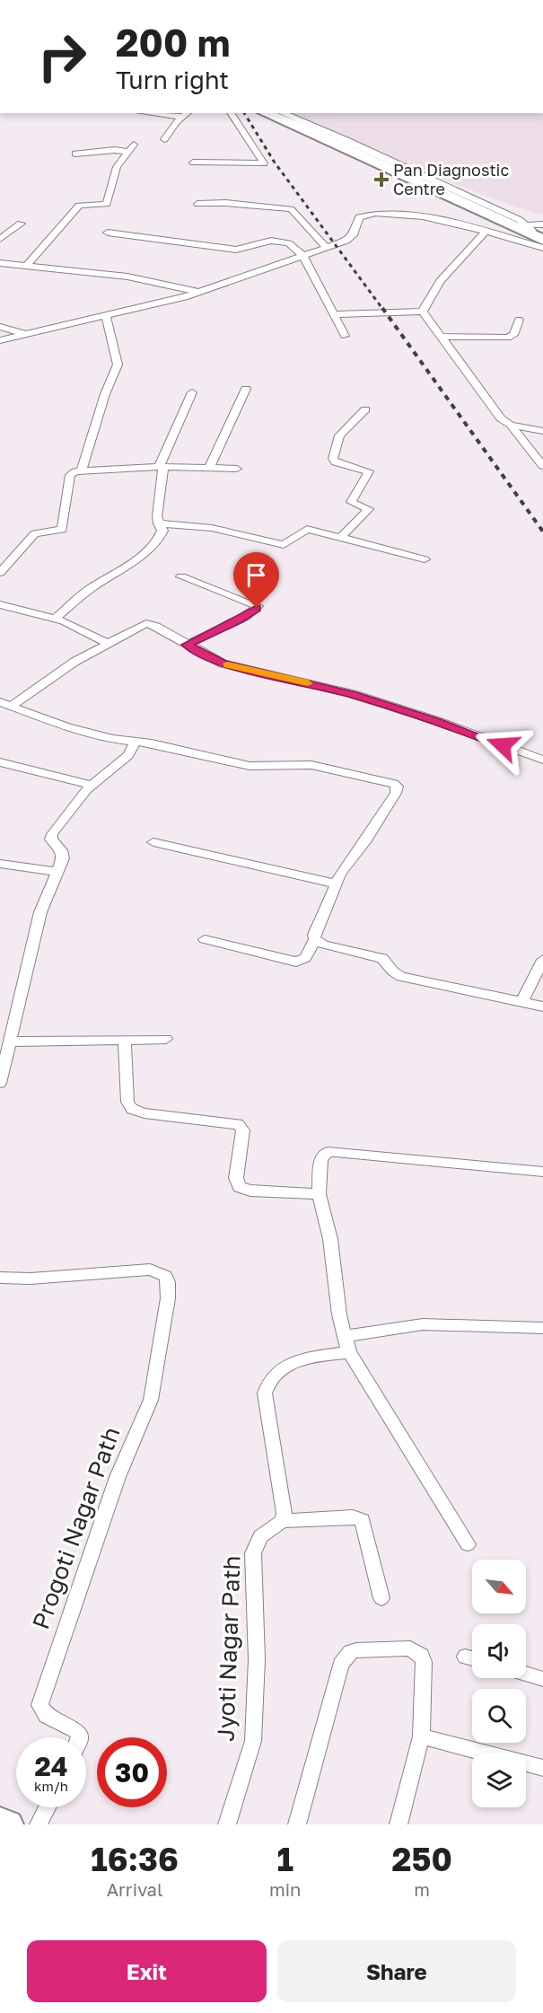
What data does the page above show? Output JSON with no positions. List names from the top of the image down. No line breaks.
{"streets":{"street":["Progoti Nagar Path","Jyoti Nagar Path"]},"places":{"health":["Pan Diagnostic Centre"]},"north":"bottom right","page":{"turn":["200 m","Turn right"],"speed":"24 km/h","limit":"30","eta":["16:36","Arrival","1","min","250","m"],"buttons":["Exit","Share"]}}
